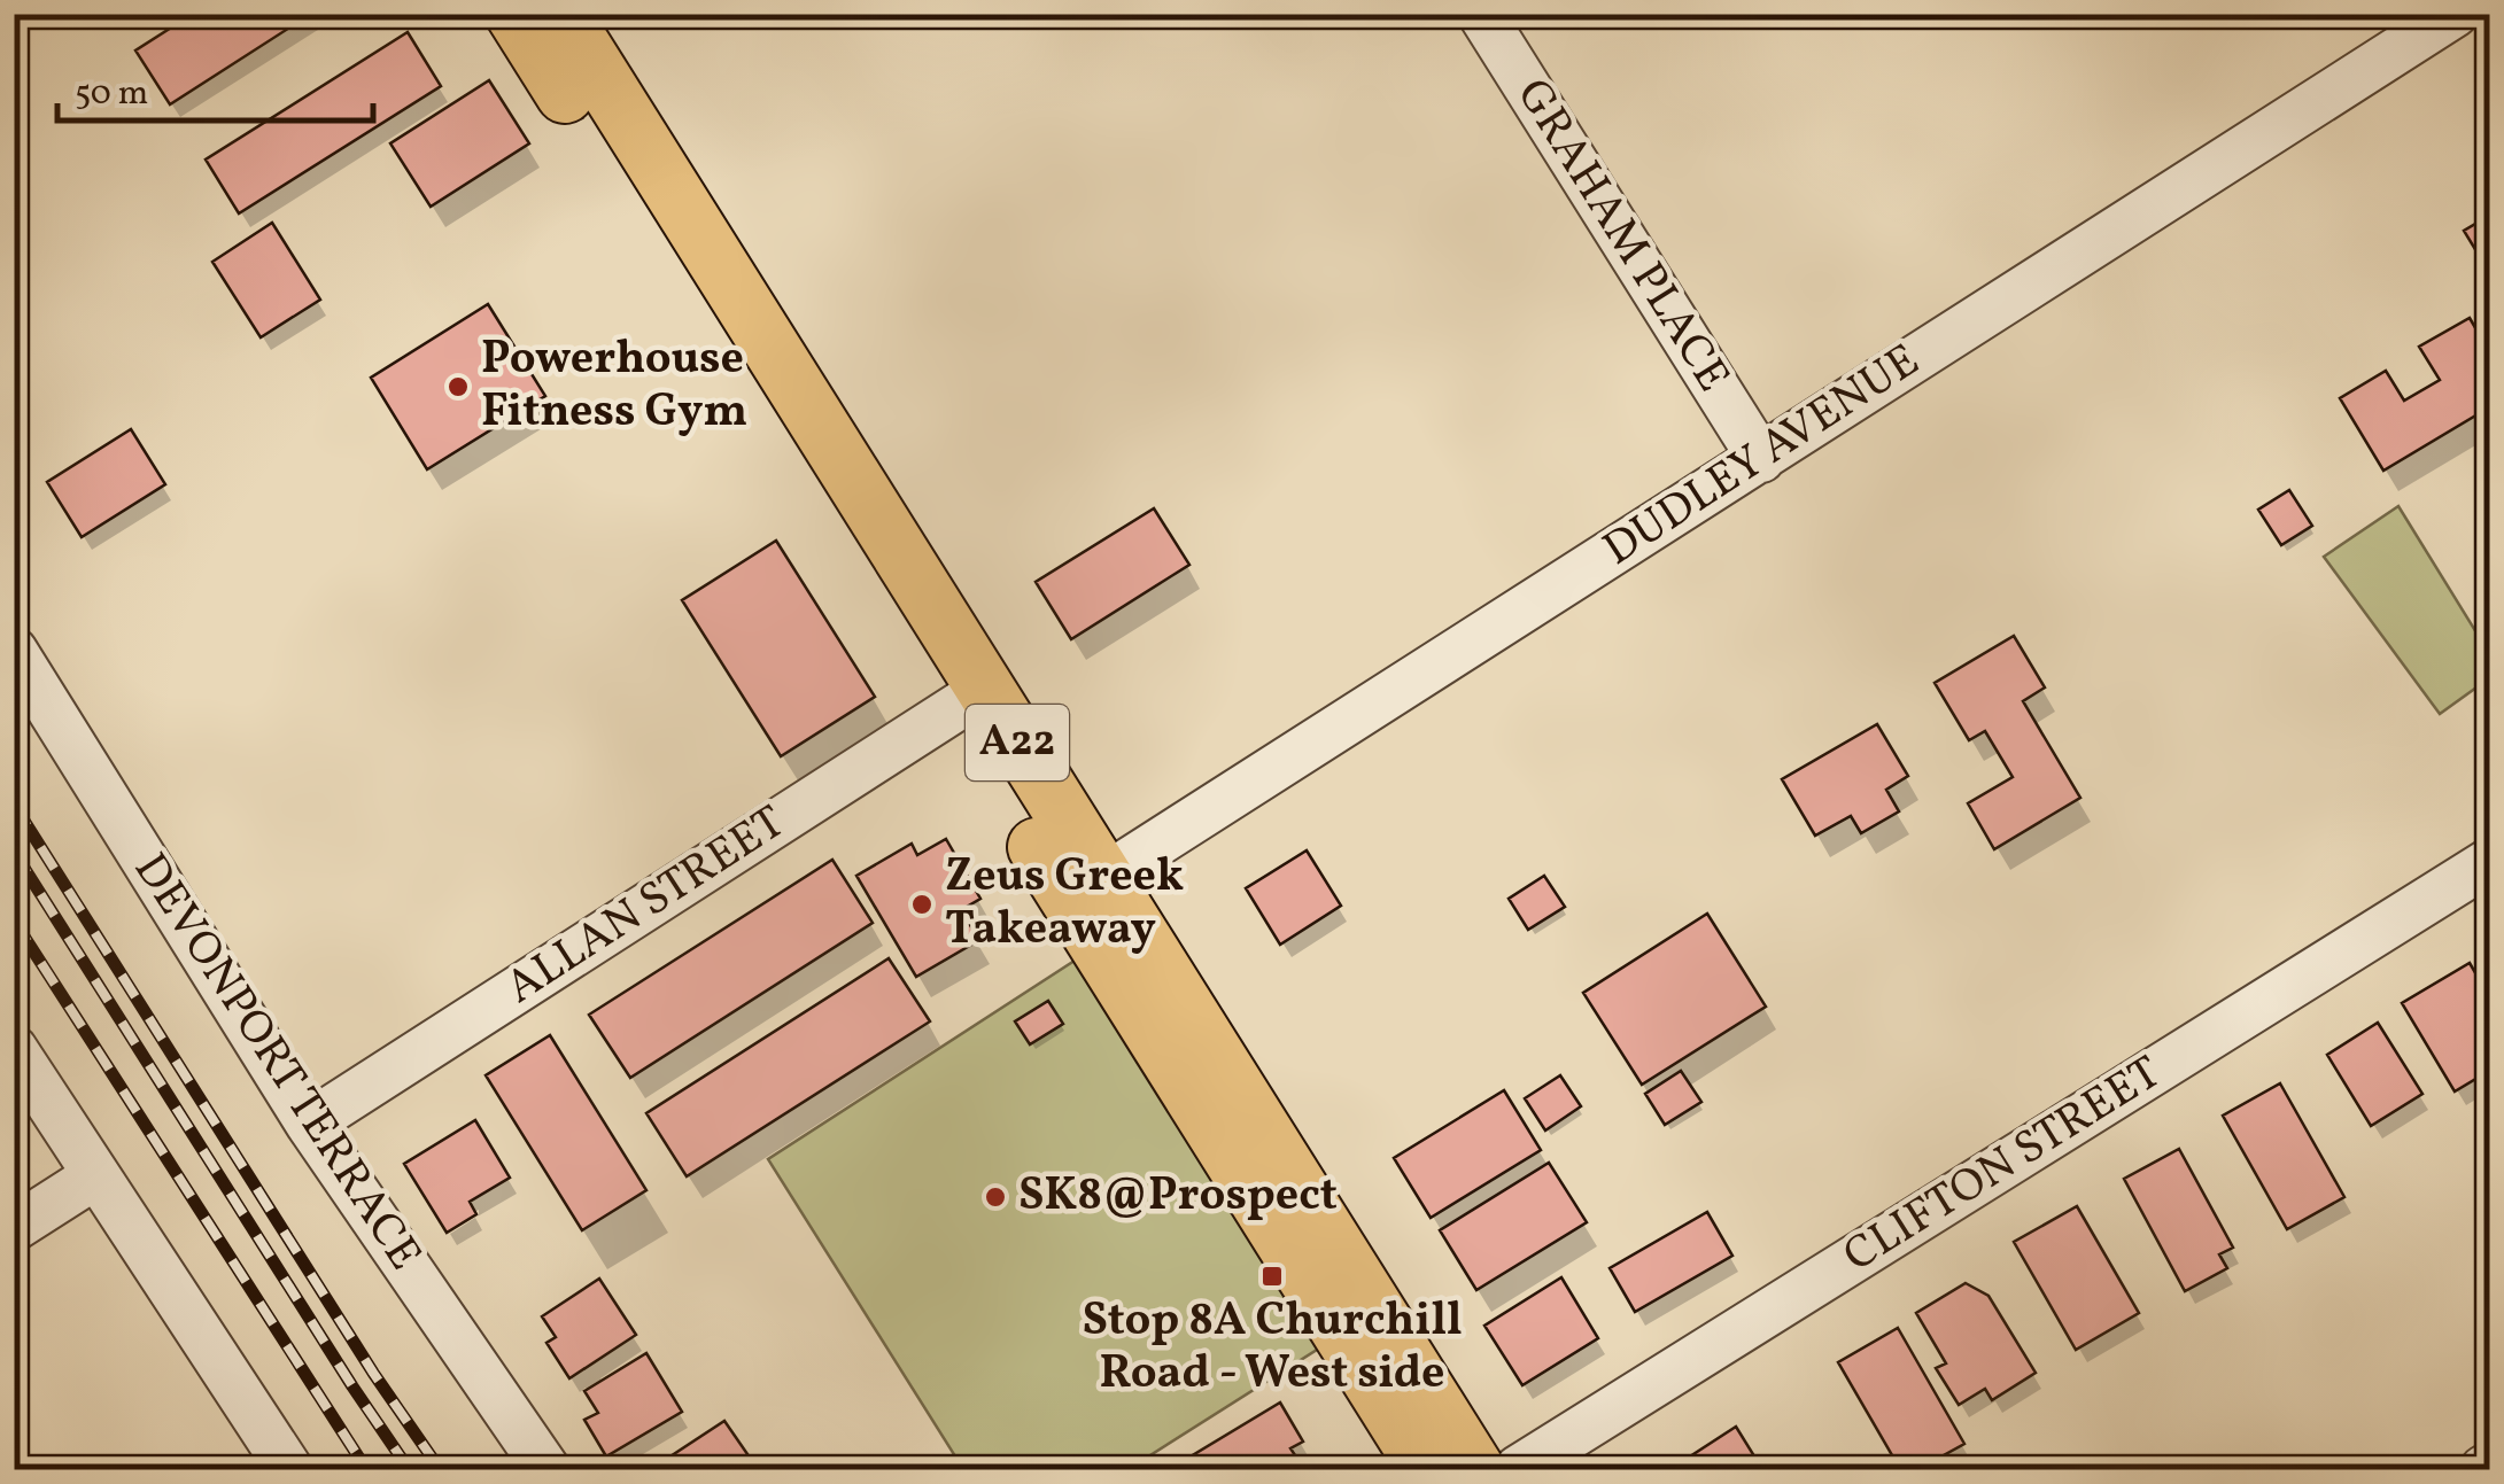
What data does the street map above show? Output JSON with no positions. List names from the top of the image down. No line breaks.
{"streets":{"main road":["A22"],"street":["GRAHAM PLACE","DUDLEY AVENUE","ALLAN STREET","DEVONPORT TERRACE","CLIFTON STREET"]},"crossings":[["GRAHAM PLACE","DUDLEY AVENUE"],["DUDLEY AVENUE","A22"],["A22","ALLAN STREET"],["ALLAN STREET","DEVONPORT TERRACE"]],"places":{"other":["Powerhouse Fitness Gym","Zeus Greek Takeaway","SK8@Prospect"],"transit":["Stop 8A Churchill Road - West side"]},"scale_bar":"50 m"}
